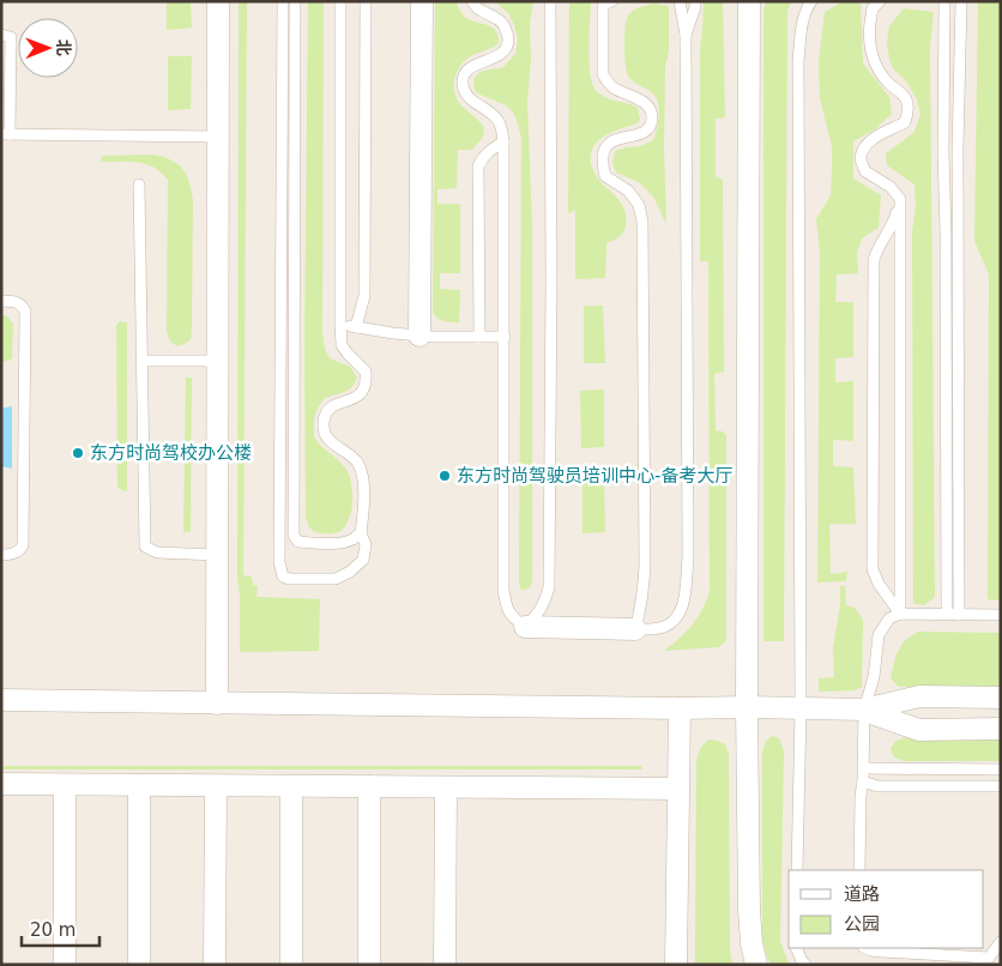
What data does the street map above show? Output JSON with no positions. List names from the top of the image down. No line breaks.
{"places":["东方时尚驾校办公楼","东方时尚驾驶员培训中心-备考大厅"],"legend":["道路","公园"],"scale_bar":"20 m","north":"right"}
